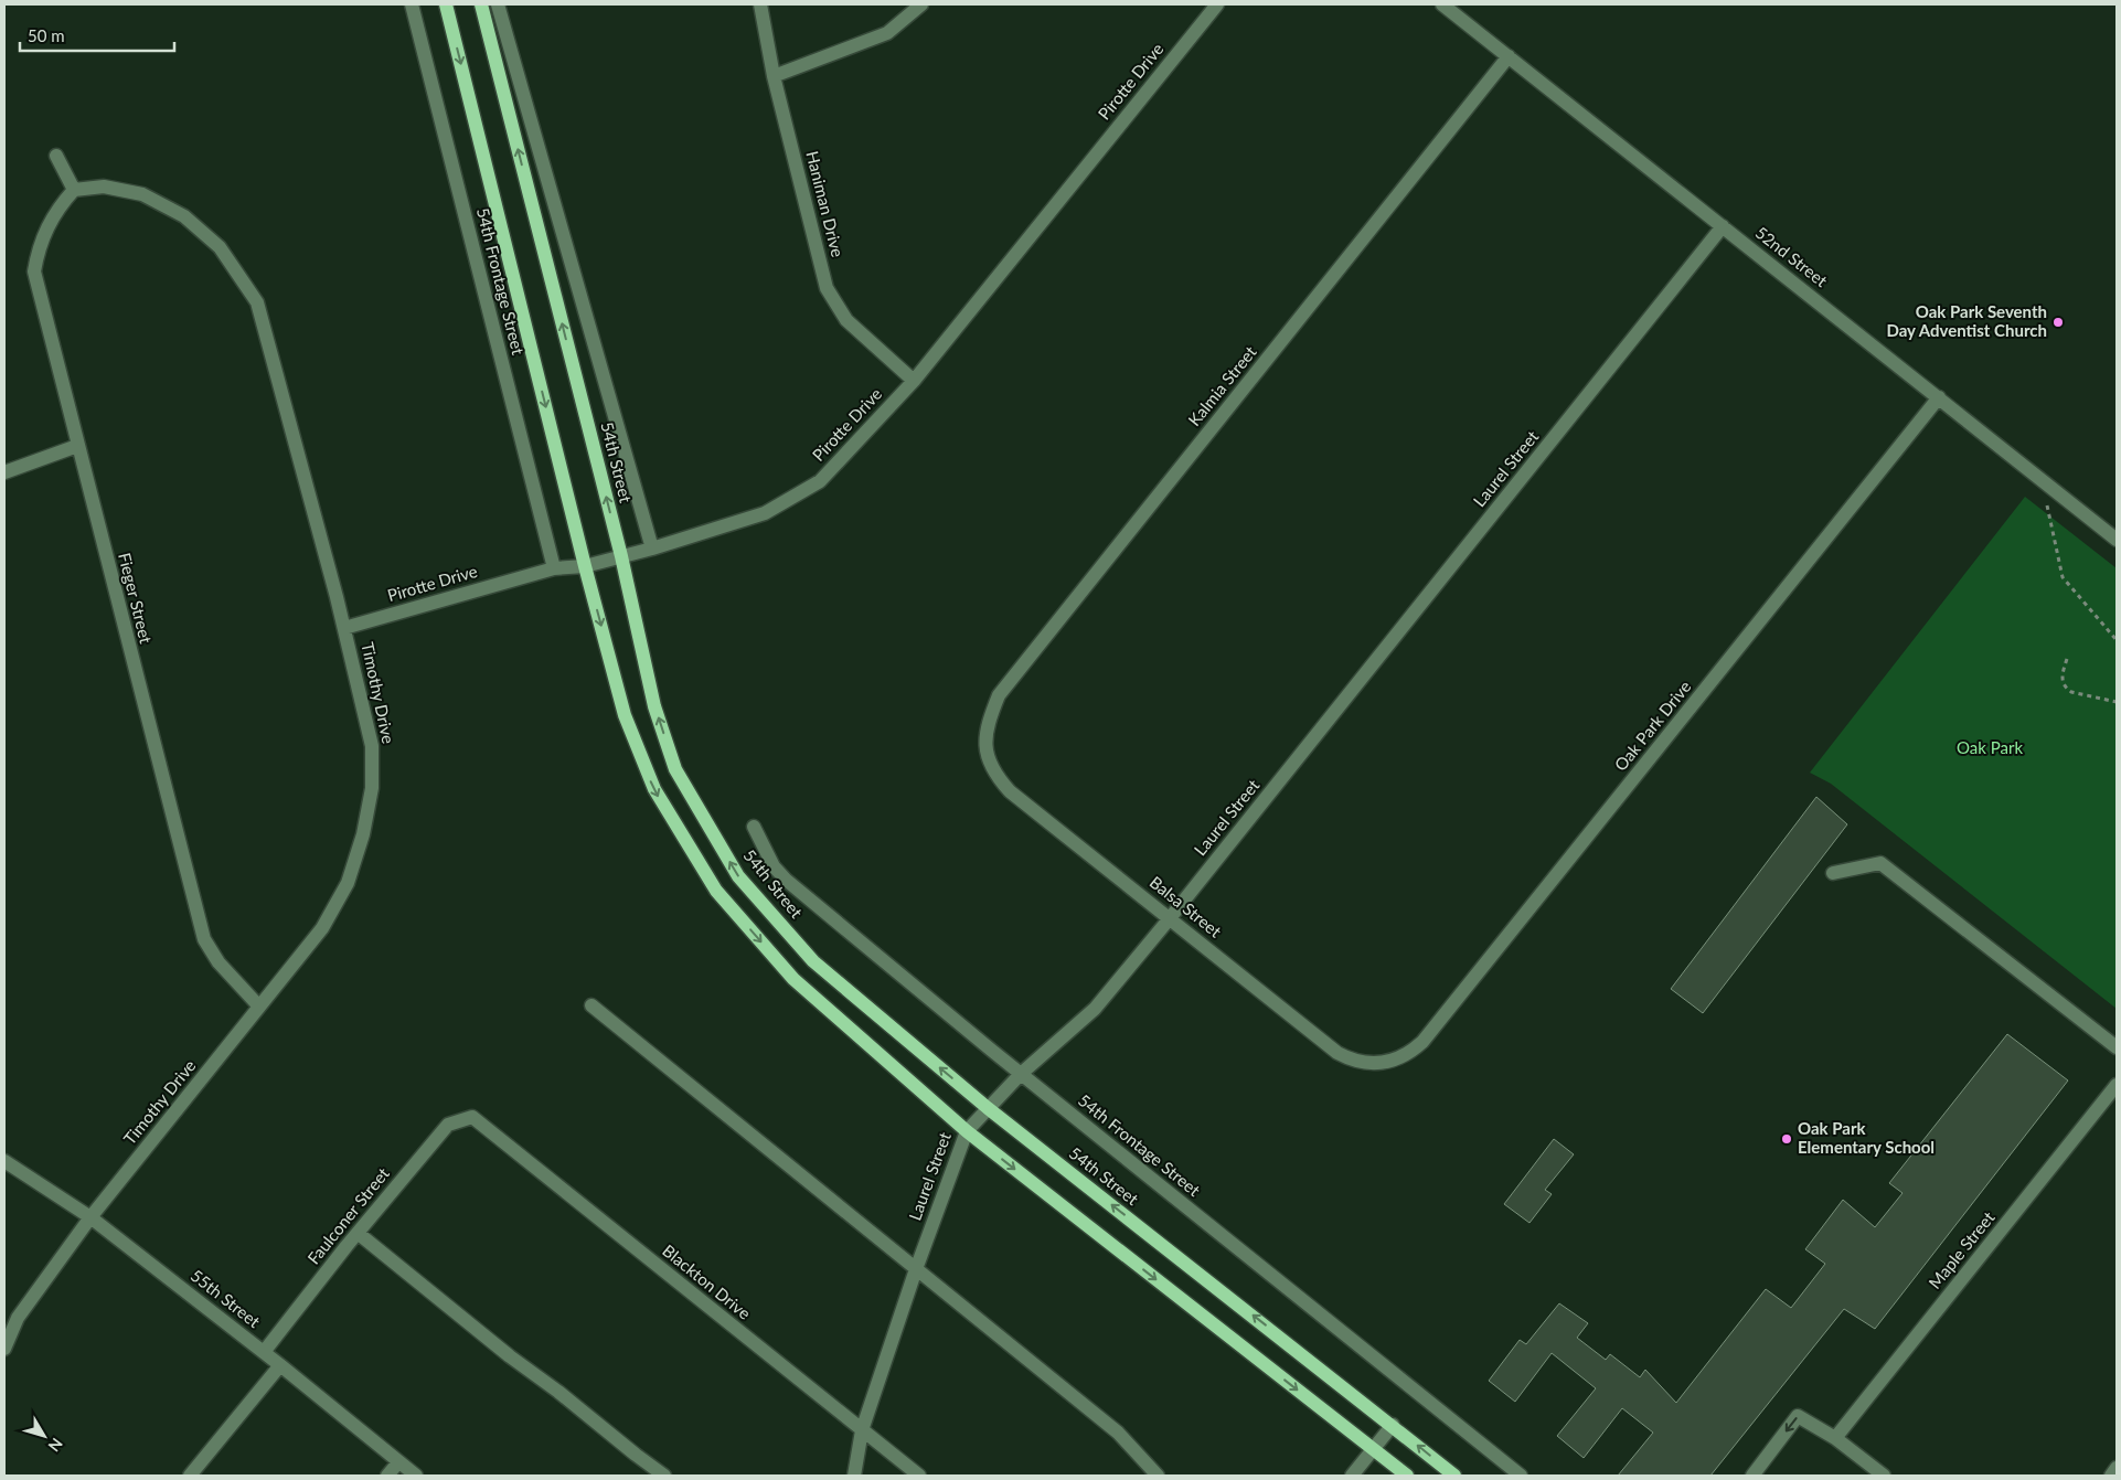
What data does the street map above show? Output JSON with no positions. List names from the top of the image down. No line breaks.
{"streets":{"main road":["54th Street"],"street":["Pirotte Drive","Haniman Drive","52nd Street","54th Frontage Street","Kalmia Street","Laurel Street","Fieger Street","Timothy Drive","Oak Park Drive","Balsa Street","Faulconer Street","Maple Street","Blackton Drive","55th Street"]},"crossings":[["Pirotte Drive","Haniman Drive"],["Pirotte Drive","54th Frontage Street"],["Pirotte Drive","54th Street"],["Pirotte Drive","Timothy Drive"],["52nd Street","Kalmia Street"],["52nd Street","Laurel Street"],["52nd Street","Oak Park Drive"],["54th Frontage Street","Laurel Street"],["Kalmia Street","Balsa Street"],["54th Street","Laurel Street"],["Laurel Street","Balsa Street"],["Laurel Street","Blackton Drive"],["Fieger Street","Timothy Drive"],["Timothy Drive","55th Street"],["Oak Park Drive","Balsa Street"],["Faulconer Street","Blackton Drive"],["Faulconer Street","55th Street"]],"parks":["Oak Park"],"places":["Oak Park Seventh Day Adventist Church","Oak Park Elementary School"],"scale_bar":"50 m","north":"bottom right"}
